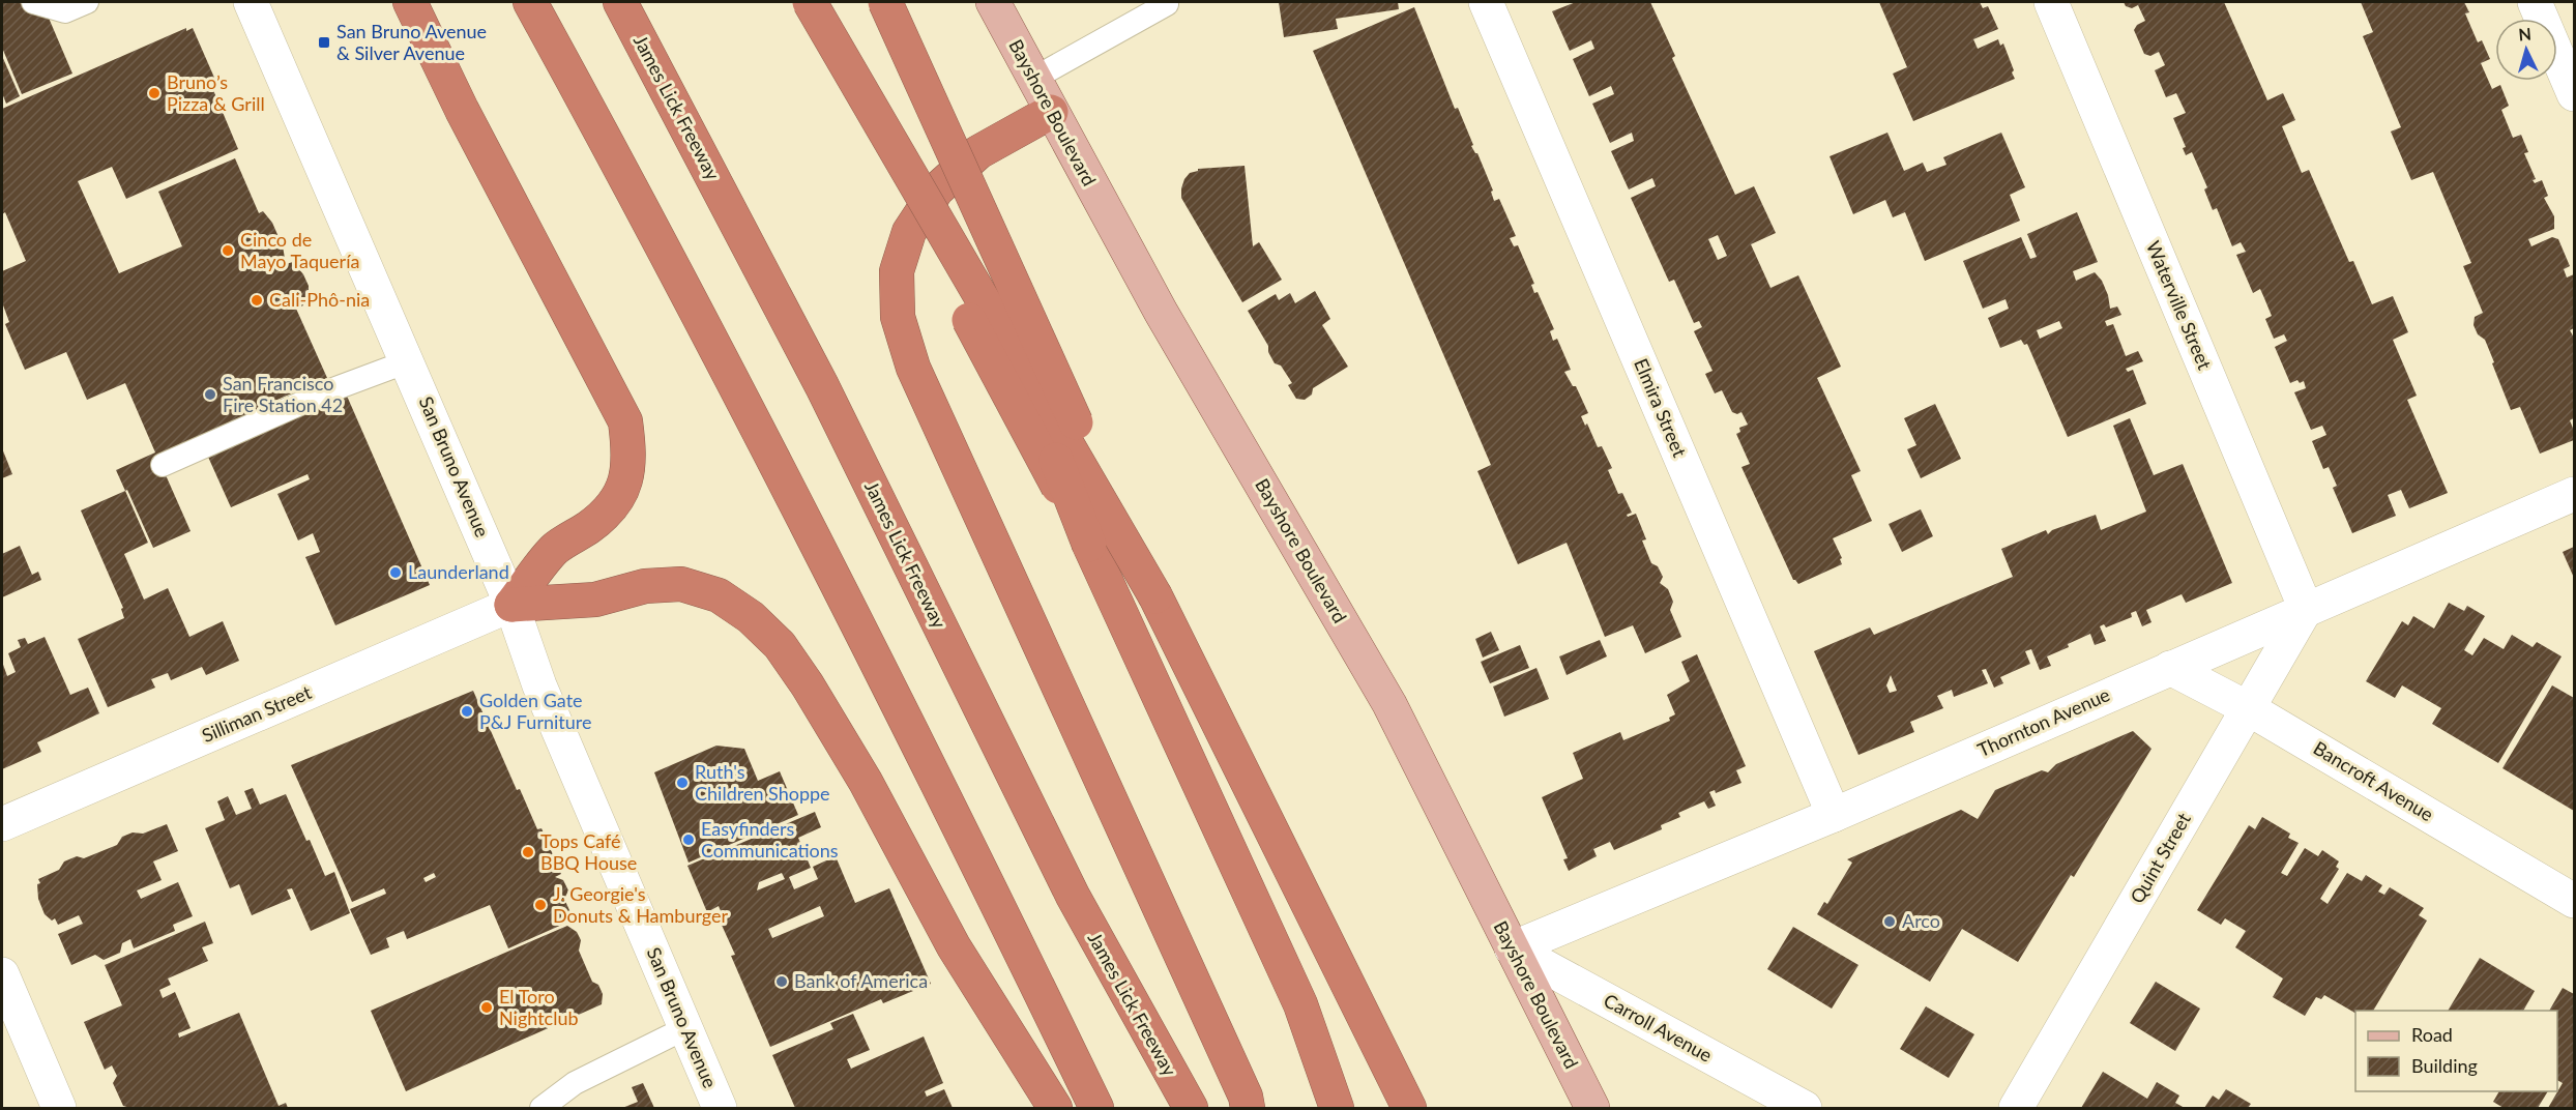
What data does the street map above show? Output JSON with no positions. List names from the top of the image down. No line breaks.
{"streets":{"highway":["James Lick Freeway"],"main road":["Bayshore Boulevard"],"street":["Waterville Street","Elmira Street","San Bruno Avenue","Silliman Street","Thornton Avenue","Bancroft Avenue","Quint Street","Carroll Avenue"]},"crossings":[["Bayshore Boulevard","Thornton Avenue"],["Bayshore Boulevard","Carroll Avenue"],["Waterville Street","Thornton Avenue"],["Waterville Street","Quint Street"],["Elmira Street","Thornton Avenue"],["San Bruno Avenue","Silliman Street"],["Thornton Avenue","Bancroft Avenue"],["Thornton Avenue","Quint Street"],["Thornton Avenue","Carroll Avenue"],["Bancroft Avenue","Quint Street"]],"places":{"transit":["San Bruno Avenue & Silver Avenue"],"other":["Bruno’s Pizza & Grill","Cinco de Mayo Taquería","Cali-Phô-nia","San Francisco Fire Station 42","Launderland","Golden Gate P&J Furniture","Ruth's Children Shoppe","Easyfinders Communications","Tops Café BBQ House","J. Georgie's Donuts & Hamburger","Arco","Bank of America","El Toro Nightclub"]},"legend":["Road","Building"],"north":"top"}
